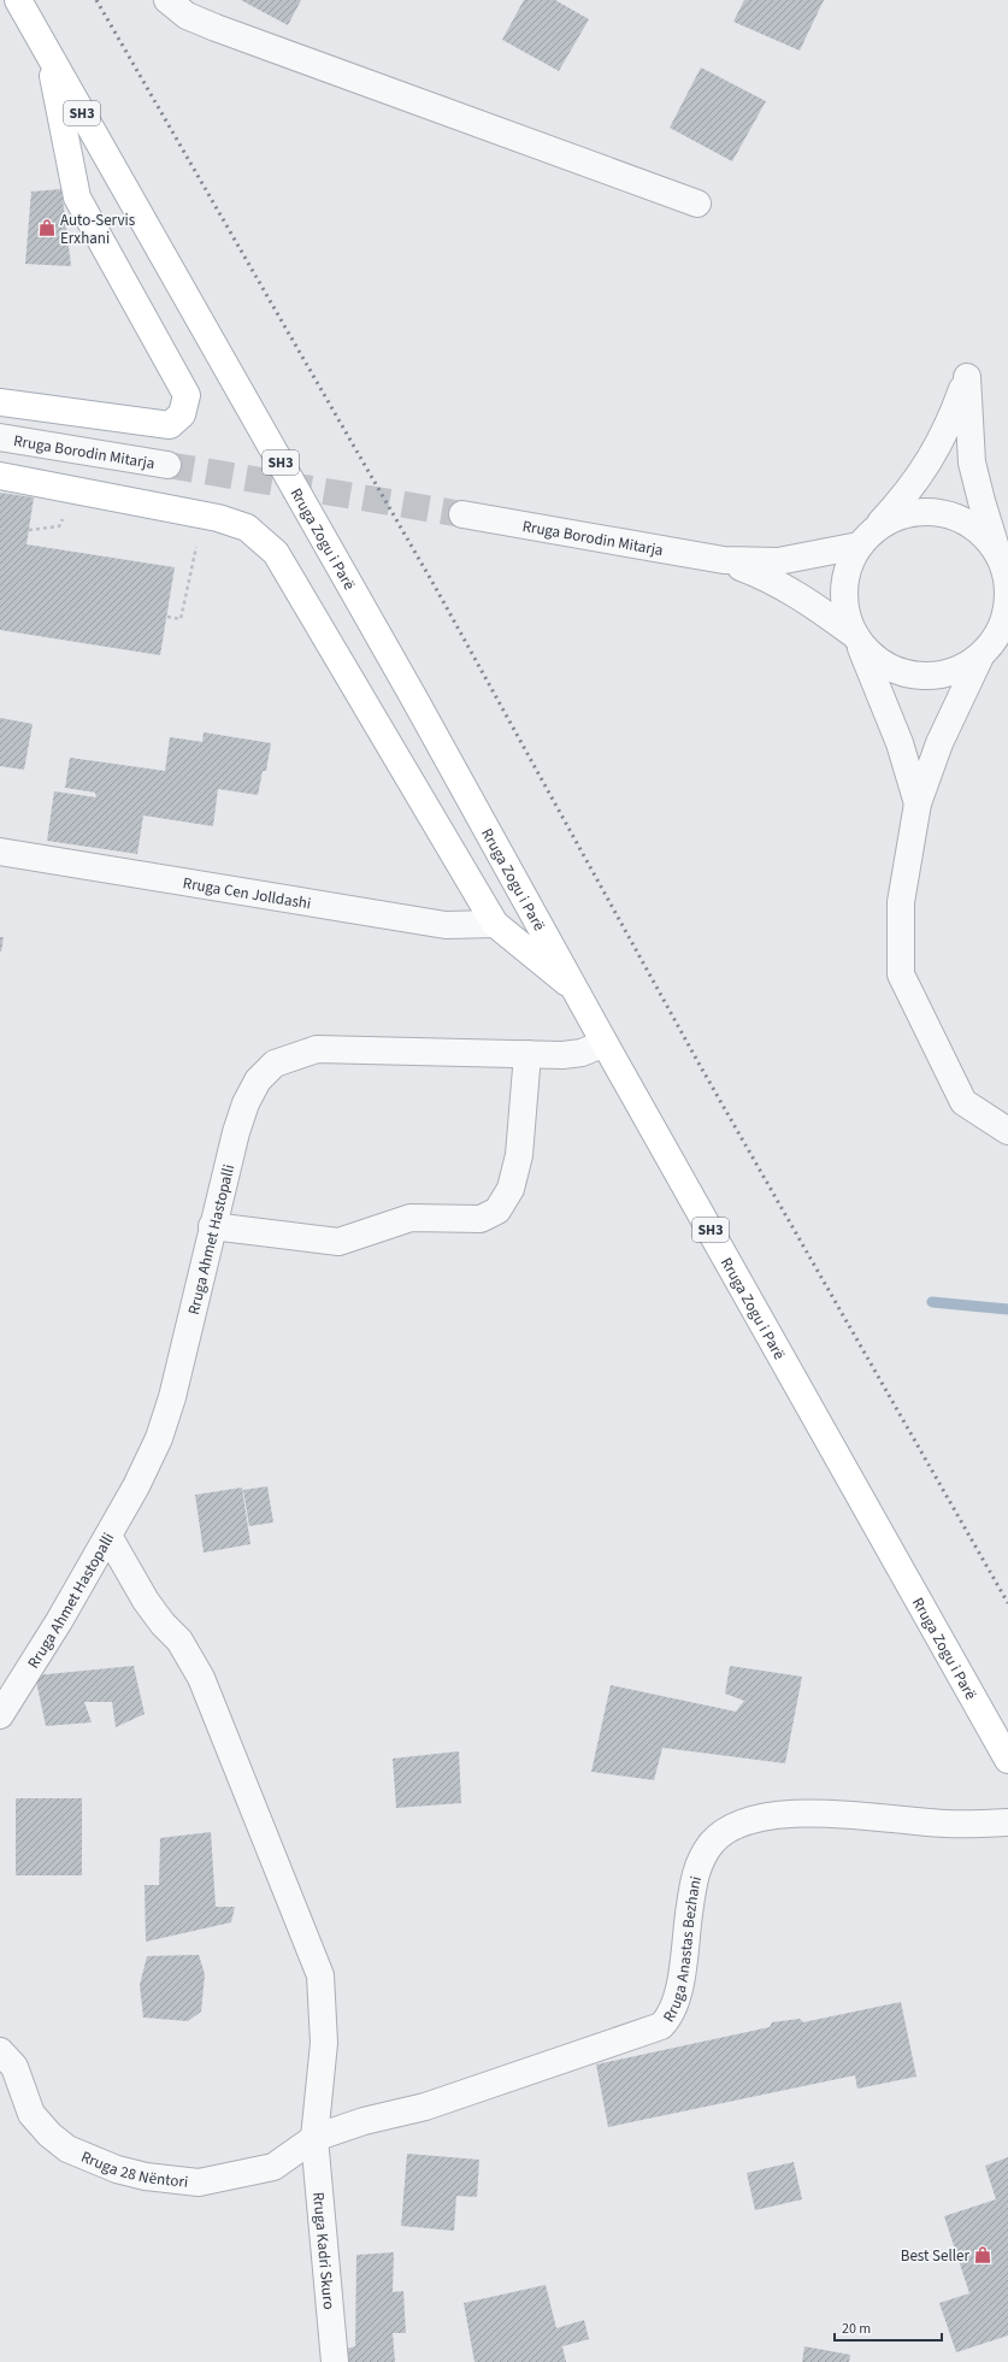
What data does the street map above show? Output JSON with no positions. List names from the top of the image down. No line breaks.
{"streets":{"main road":["SH3","Rruga Zogu i Parë"],"street":["Rruga Borodin Mitarja","Rruga Cen Jolldashi","Rruga Ahmet Hastopalli","Rruga Anastas Bezhani","Rruga 28 Nëntori","Rruga Kadri Skuro"]},"crossings":[["Rruga Zogu i Parë","Rruga Ahmet Hastopalli"],["Rruga Ahmet Hastopalli","Rruga Kadri Skuro"],["Rruga Anastas Bezhani","Rruga 28 Nëntori"],["Rruga Anastas Bezhani","Rruga Kadri Skuro"],["Rruga 28 Nëntori","Rruga Kadri Skuro"]],"places":{"shop":["Auto-Servis Erxhani","Best Seller"]},"scale_bar":"20 m"}
